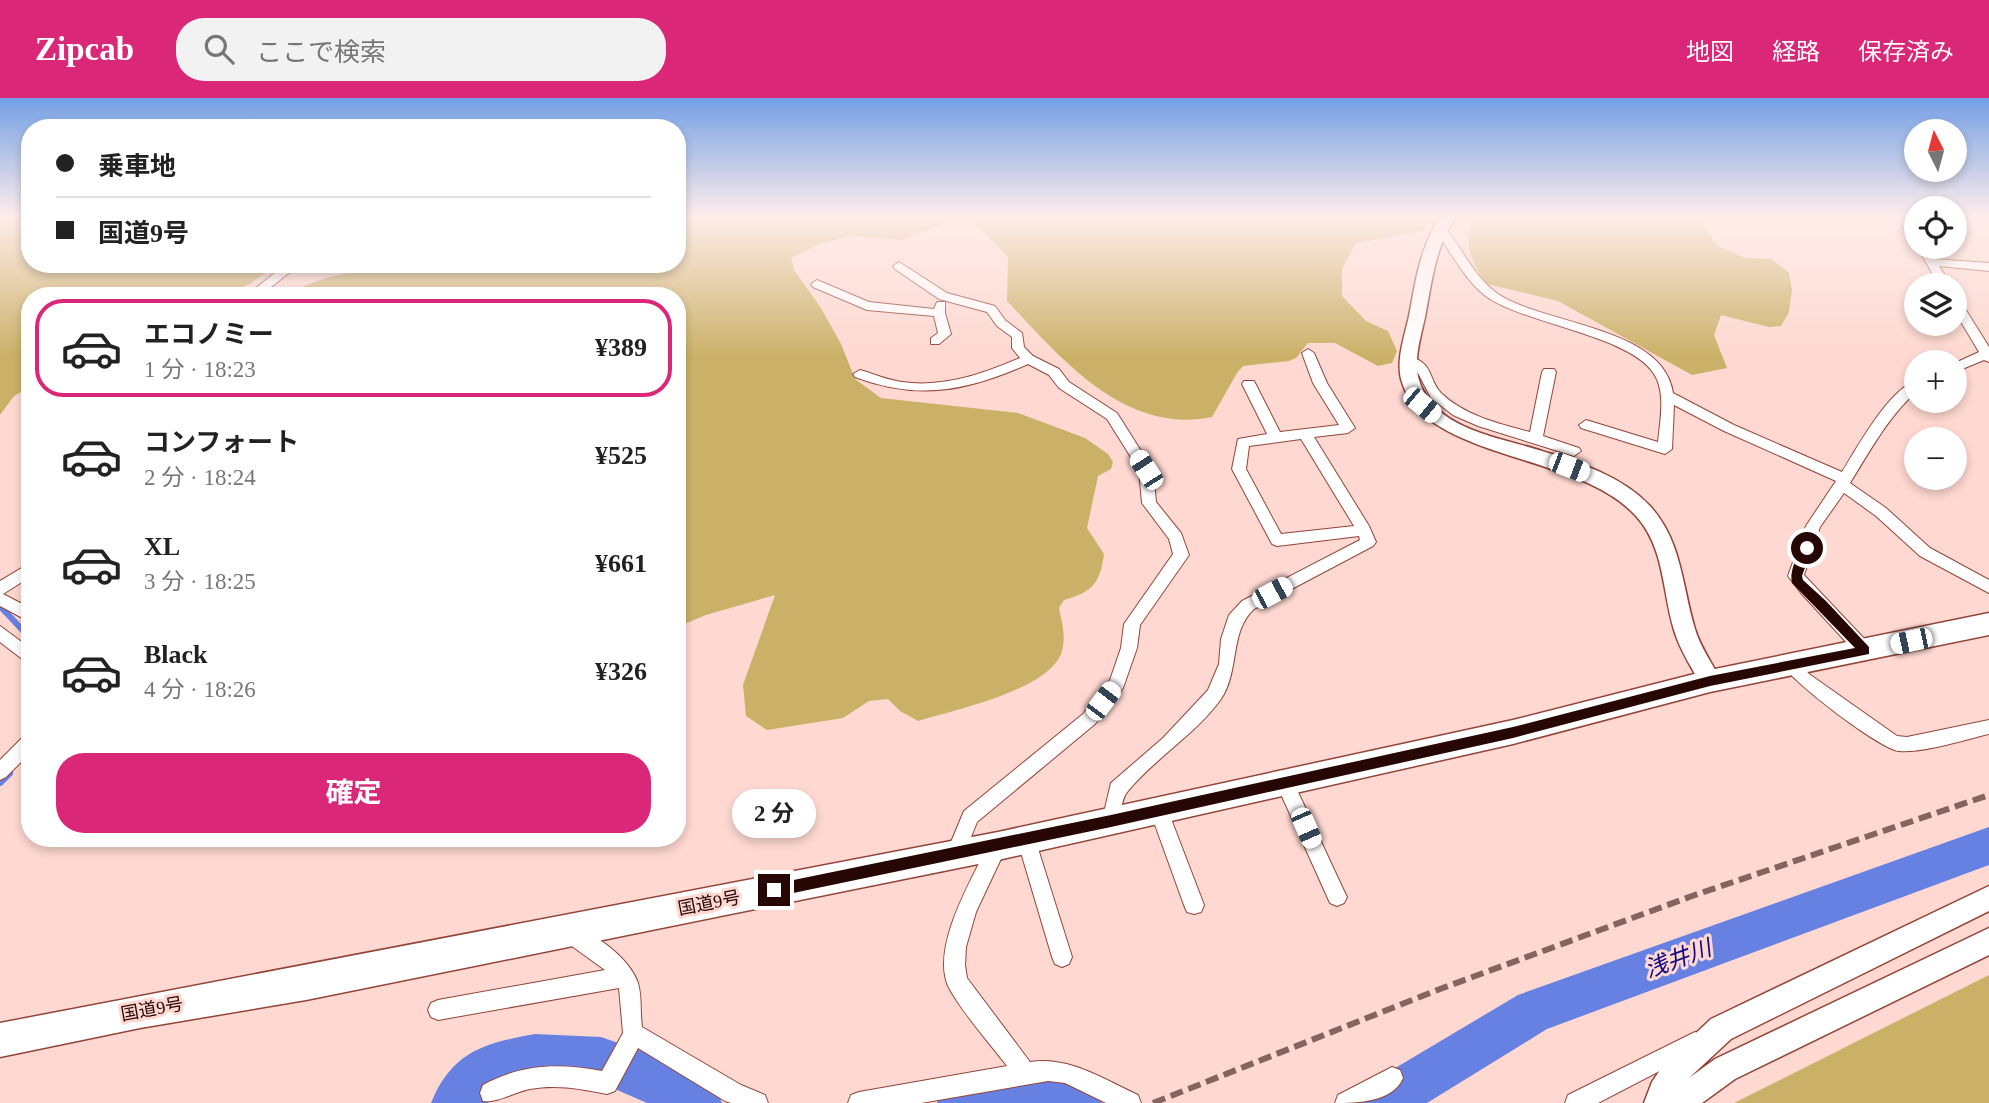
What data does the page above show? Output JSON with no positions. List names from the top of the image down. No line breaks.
{"streets":{"highway":["国道9号"]},"water":["浅井川"],"north":"top","page":{"header":"Zipcab","search":"ここで検索","nav":["地図","経路","保存済み"],"map_buttons":["+","−"],"banner":["乗車地","国道9号"],"list":[{"name":"エコノミー","note":"1 分 · 18:23","value":"¥389"},{"name":"コンフォート","note":"2 分 · 18:24","value":"¥525"},{"name":"XL","note":"3 分 · 18:25","value":"¥661"},{"name":"Black","note":"4 分 · 18:26","value":"¥326"}],"buttons":"確定","bubble":"2 分"}}
